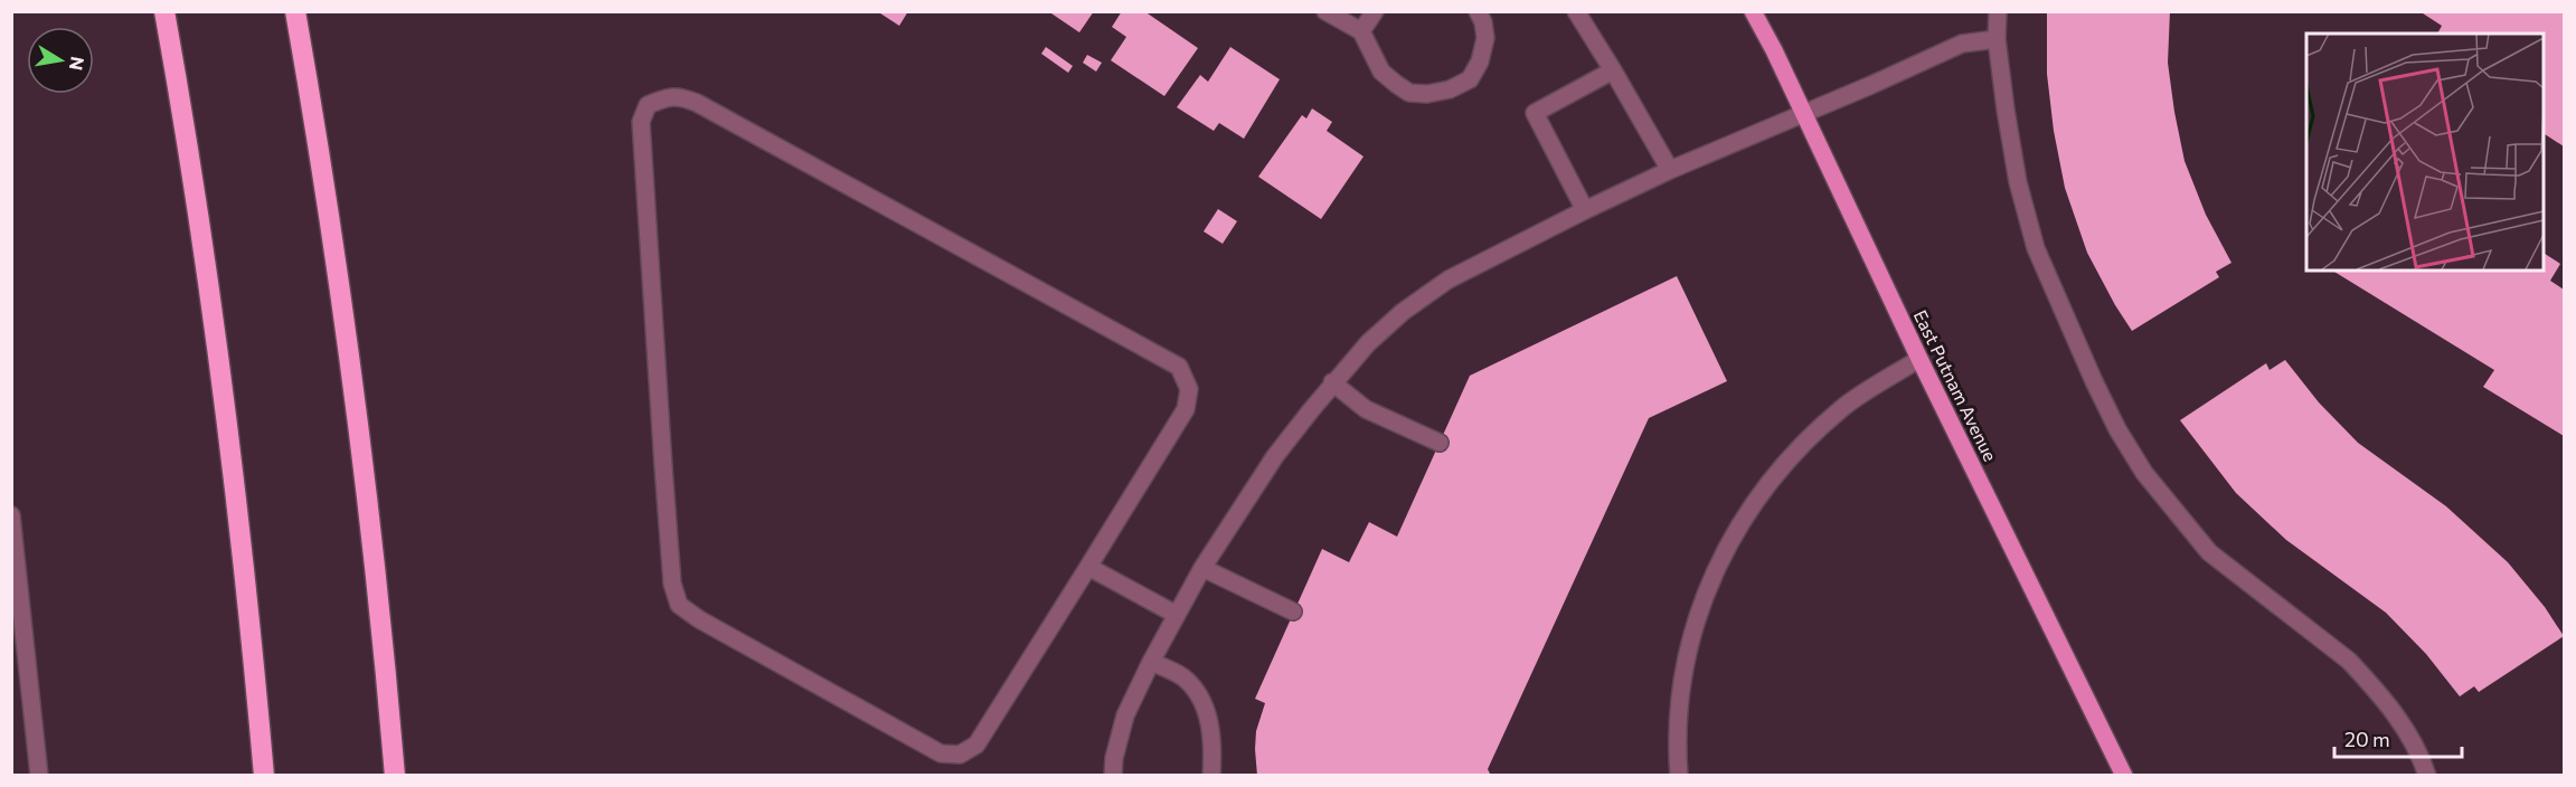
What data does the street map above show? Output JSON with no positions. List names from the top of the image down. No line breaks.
{"streets":{"main road":["East Putnam Avenue"]},"scale_bar":"20 m","north":"right"}
